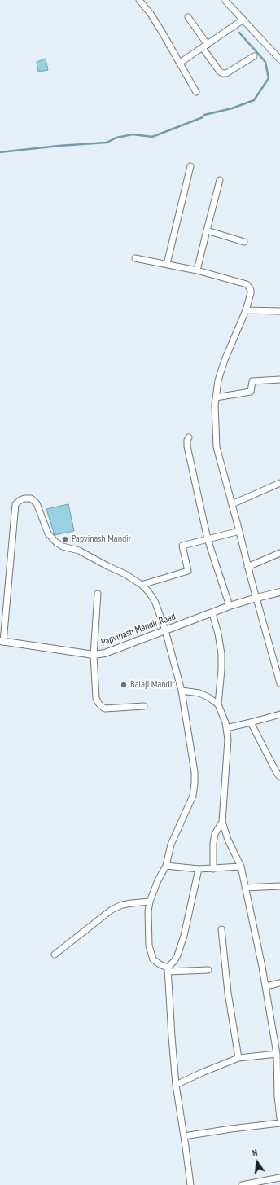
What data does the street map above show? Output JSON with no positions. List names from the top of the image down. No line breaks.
{"streets":{"street":["Papvinash Mandir Road"]},"places":["Papvinash Mandir","Balaji Mandir"],"north":"top"}
